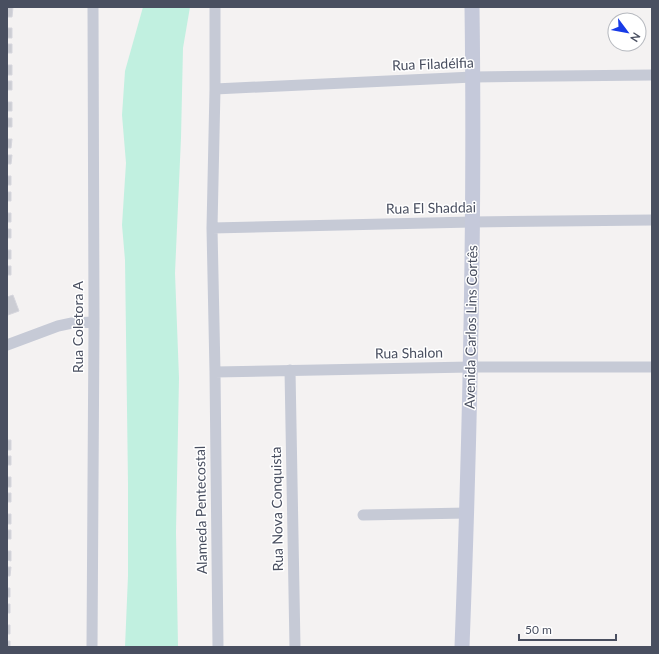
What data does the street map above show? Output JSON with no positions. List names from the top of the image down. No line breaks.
{"streets":{"street":["Rua Filadélfia","Rua El Shaddai","Rua Coletora A","Avenida Carlos Lins Cortês","Rua Shalon","Rua Nova Conquista","Alameda Pentecostal"]},"crossings":[["Rua Filadélfia","Avenida Carlos Lins Cortês"],["Rua Filadélfia","Alameda Pentecostal"],["Rua El Shaddai","Avenida Carlos Lins Cortês"],["Rua El Shaddai","Alameda Pentecostal"],["Avenida Carlos Lins Cortês","Rua Shalon"],["Rua Shalon","Rua Nova Conquista"],["Rua Shalon","Alameda Pentecostal"]],"scale_bar":"50 m","north":"bottom right"}
